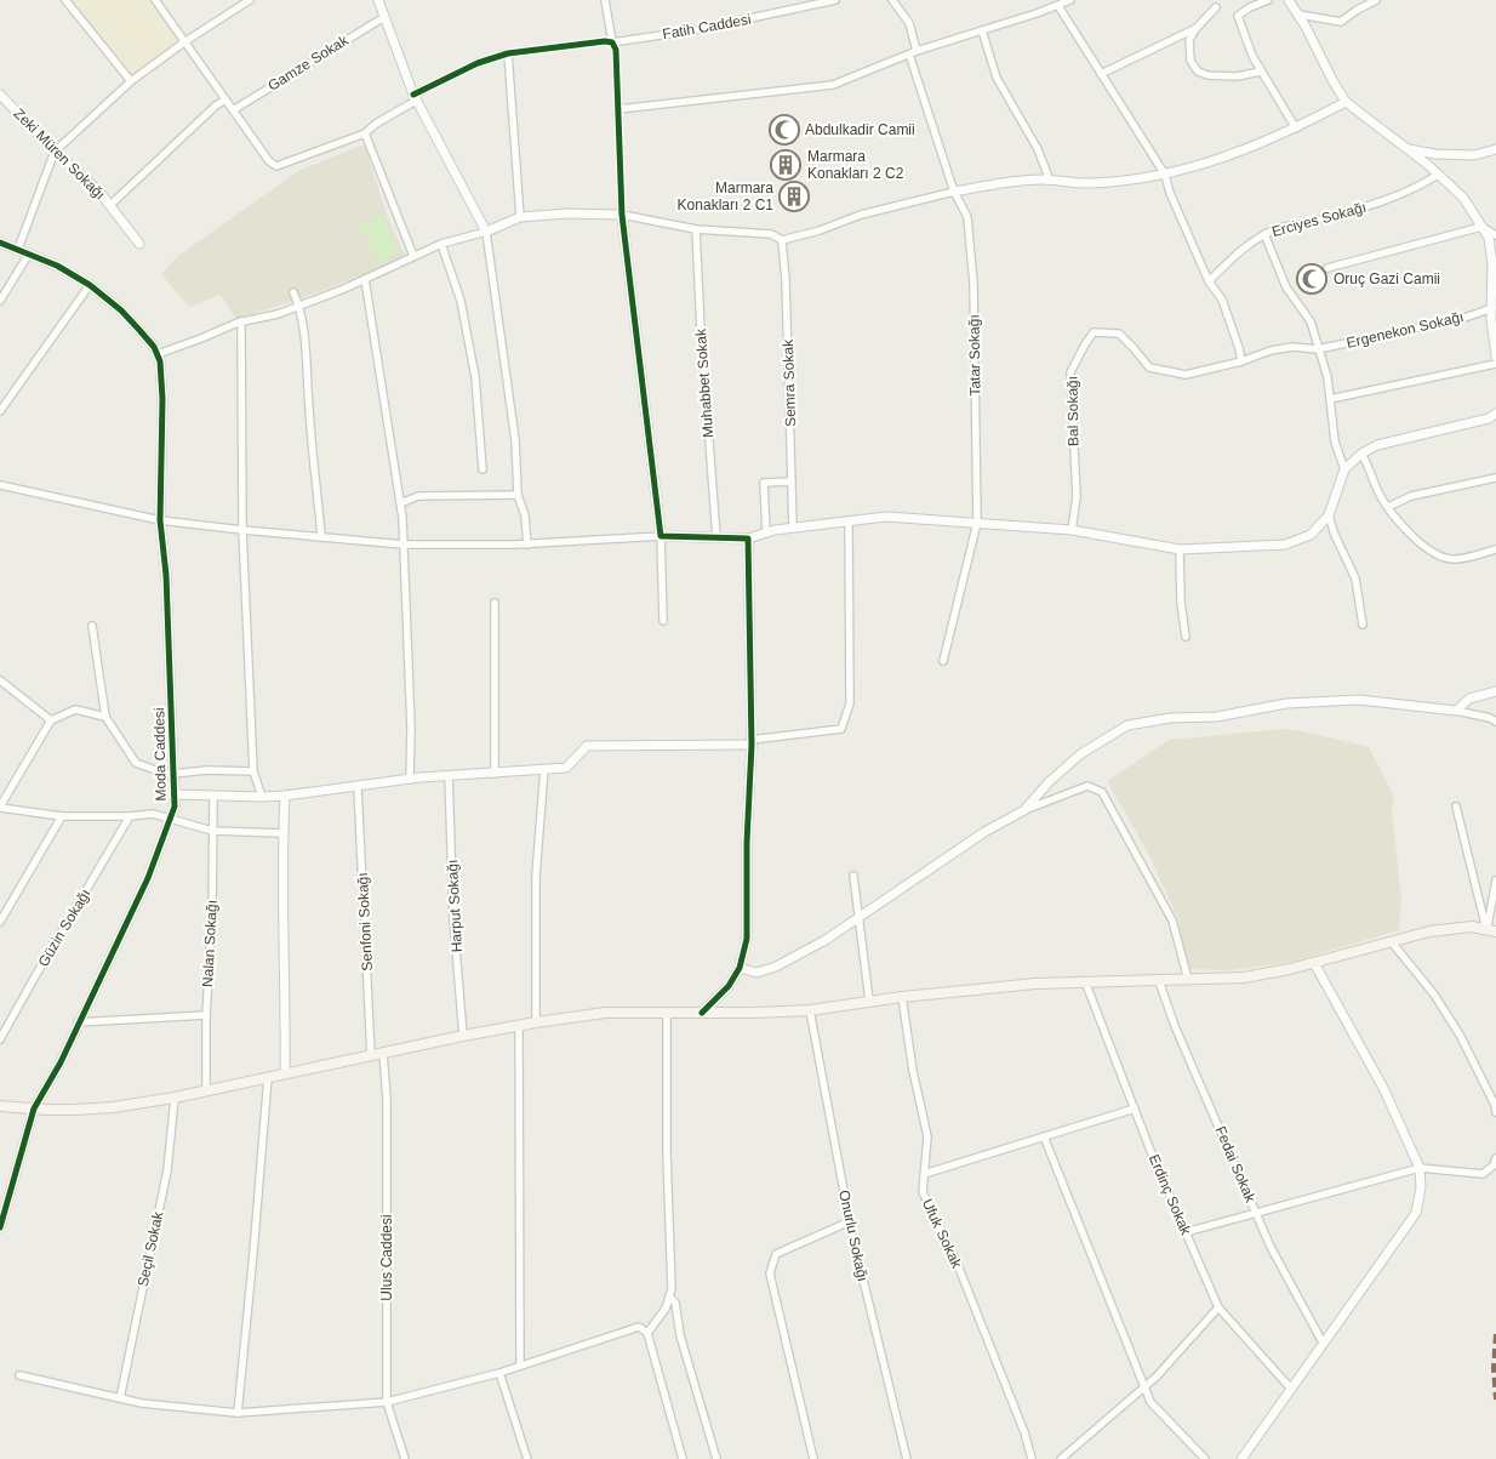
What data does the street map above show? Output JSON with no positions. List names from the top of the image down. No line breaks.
{"streets":{"street":["Fatih Caddesi","Gamze Sokak","Zeki Müren Sokağı","Erciyes Sokağı","Ergenekon Sokağı","Tatar Sokağı","Muhabbet Sokak","Semra Sokak","Bal Sokağı","Moda Caddesi","Harput Sokağı","Senfoni Sokağı","Güzin Sokağı","Nalan Sokağı","Fedai Sokak","Erdinç Sokak","Ufuk Sokak","Onurlu Sokağı","Seçil Sokak","Ulus Caddesi"]},"crossings":[["Fatih Caddesi","Gamze Sokak"],["Ergenekon Sokağı","Bal Sokağı"]],"places":{"mosque":["Abdulkadir Camii","Oruç Gazi Camii"],"building":["Marmara Konakları 2 C2","Marmara Konakları 2 C1"]}}
